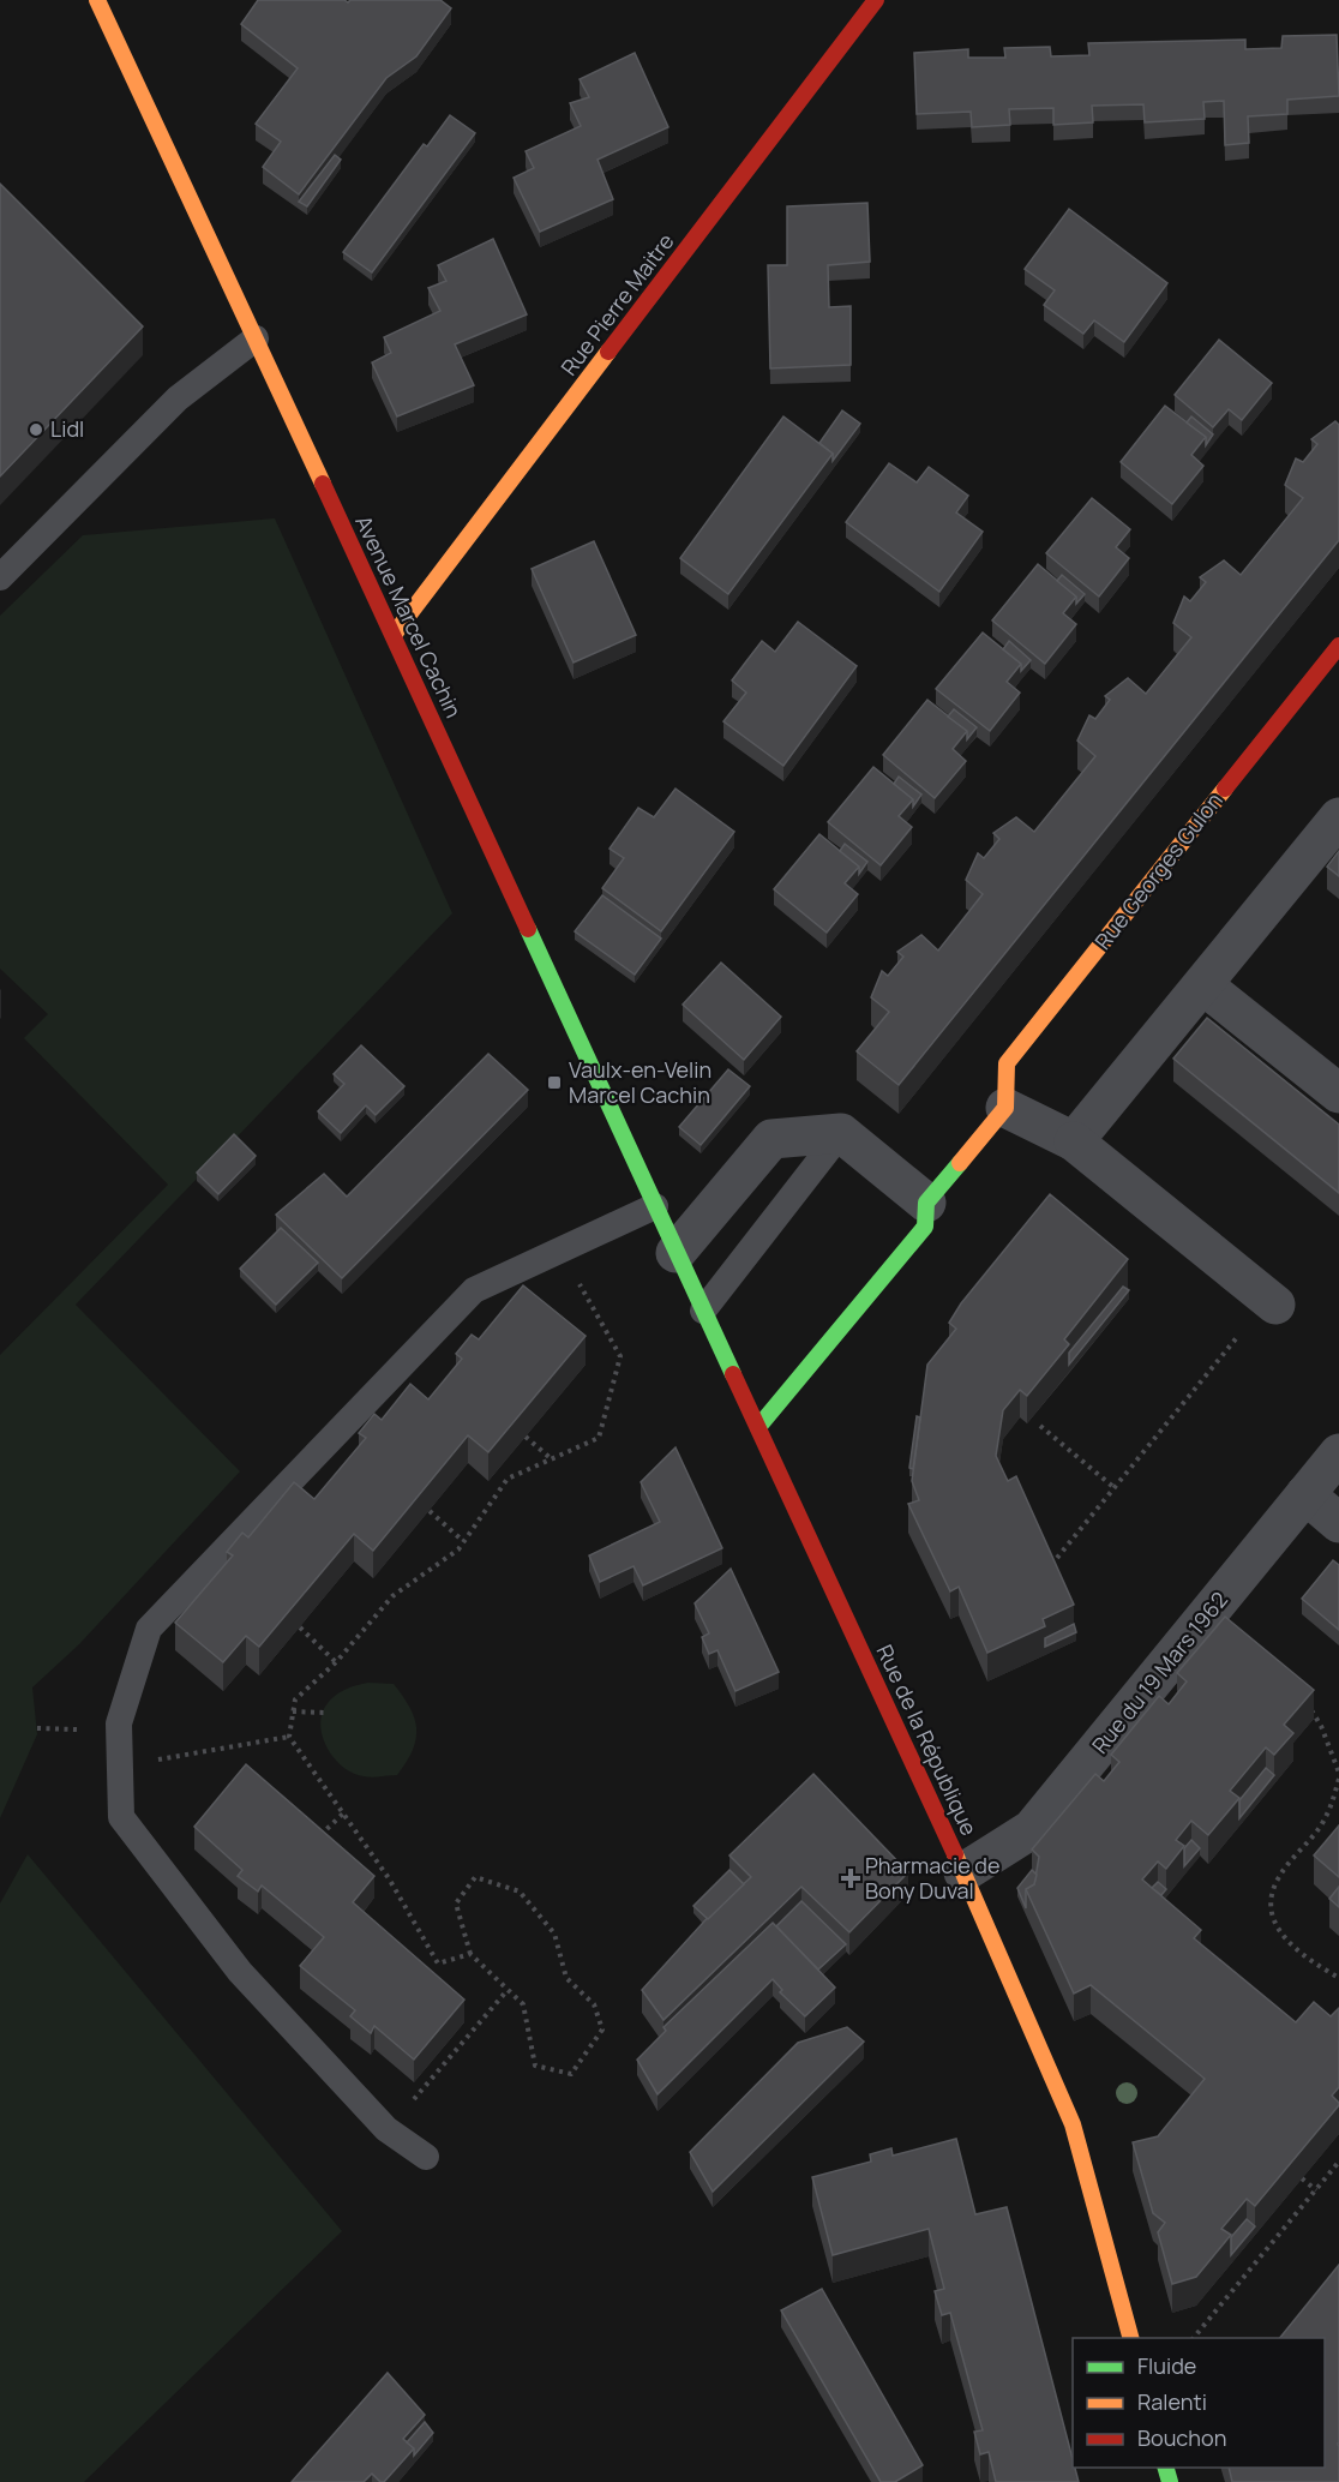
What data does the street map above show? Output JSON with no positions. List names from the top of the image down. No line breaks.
{"streets":{"street":["Rue Pierre Maitre","Avenue Marcel Cachin","Rue Georges Gulon","Rue du 19 Mars 1962","Rue de la République"]},"crossings":[["Rue Pierre Maitre","Avenue Marcel Cachin"],["Avenue Marcel Cachin","Rue de la République"],["Rue du 19 Mars 1962","Rue de la République"]],"places":{"other":["Lidl"],"transit":["Vaulx-en-Velin Marcel Cachin"],"health":["Pharmacie de Bony Duval"]},"legend":["Fluide","Ralenti","Bouchon"]}
